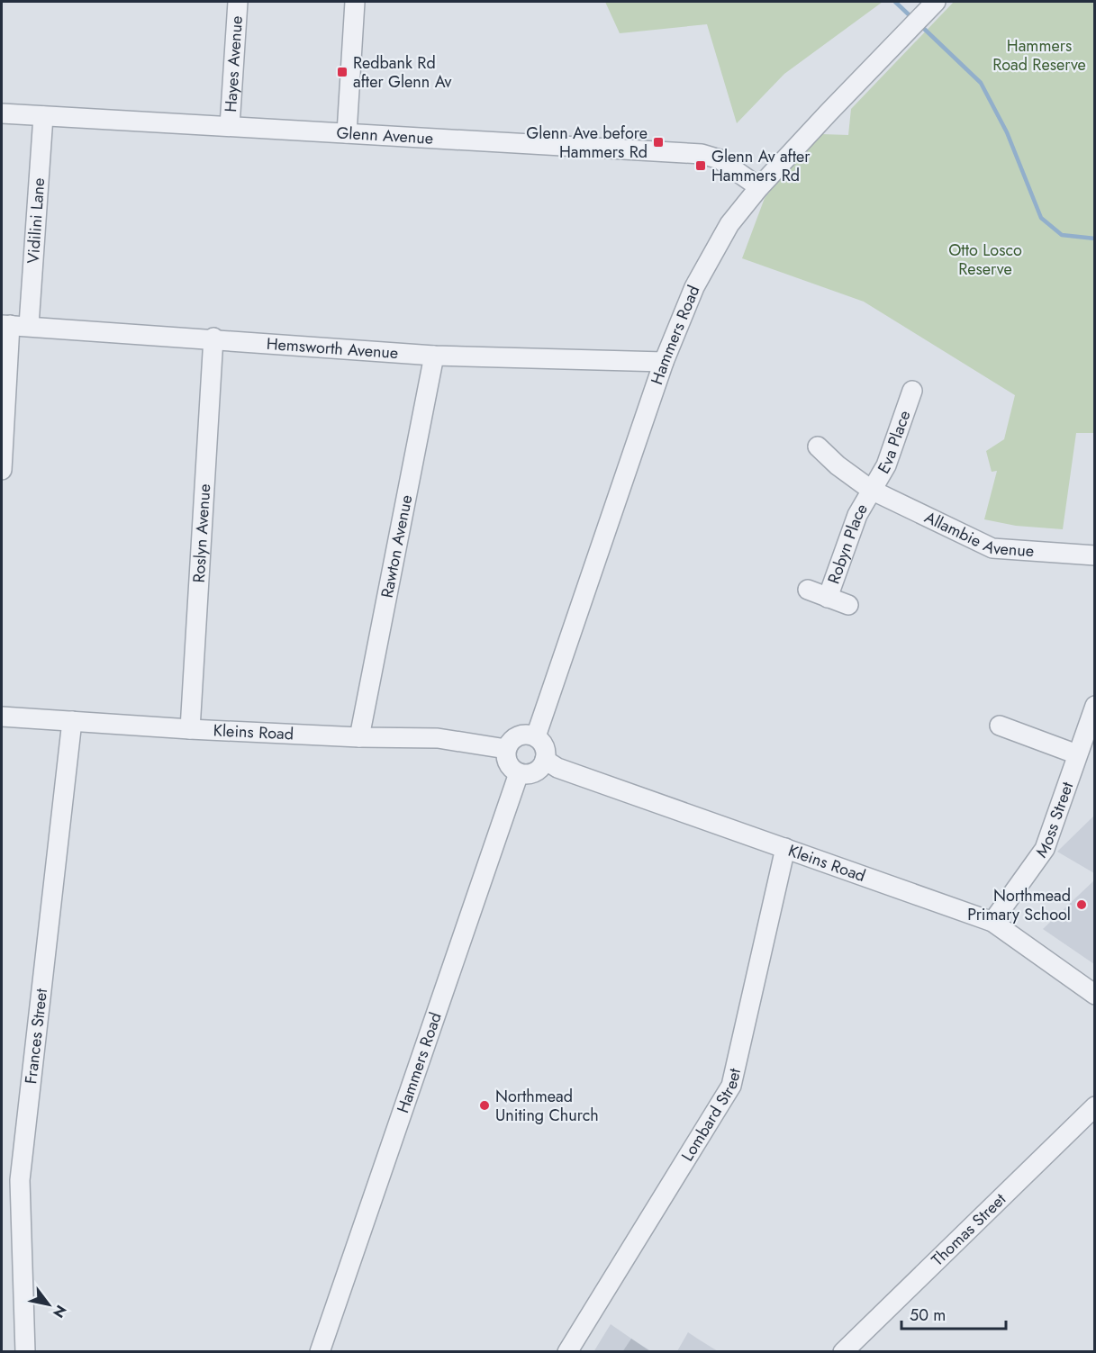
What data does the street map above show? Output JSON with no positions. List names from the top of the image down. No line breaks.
{"streets":{"street":["Hayes Avenue","Glenn Avenue","Vidilini Lane","Hammers Road","Hemsworth Avenue","Eva Place","Allambie Avenue","Roslyn Avenue","Robyn Place","Rawton Avenue","Kleins Road","Moss Street","Frances Street","Lombard Street","Thomas Street"]},"crossings":[["Hayes Avenue","Glenn Avenue"],["Glenn Avenue","Vidilini Lane"],["Glenn Avenue","Hammers Road"],["Vidilini Lane","Hemsworth Avenue"],["Hammers Road","Hemsworth Avenue"],["Hammers Road","Kleins Road"],["Hemsworth Avenue","Roslyn Avenue"],["Hemsworth Avenue","Rawton Avenue"],["Eva Place","Allambie Avenue"],["Eva Place","Robyn Place"],["Allambie Avenue","Robyn Place"],["Roslyn Avenue","Kleins Road"],["Rawton Avenue","Kleins Road"],["Kleins Road","Moss Street"],["Kleins Road","Frances Street"],["Kleins Road","Lombard Street"]],"parks":["Hammers Road Reserve","Otto Losco Reserve"],"places":{"transit":["Redbank Rd after Glenn Av","Glenn Ave before Hammers Rd","Glenn Av after Hammers Rd"],"other":["Northmead Primary School","Northmead Uniting Church"]},"scale_bar":"50 m","north":"bottom right"}
